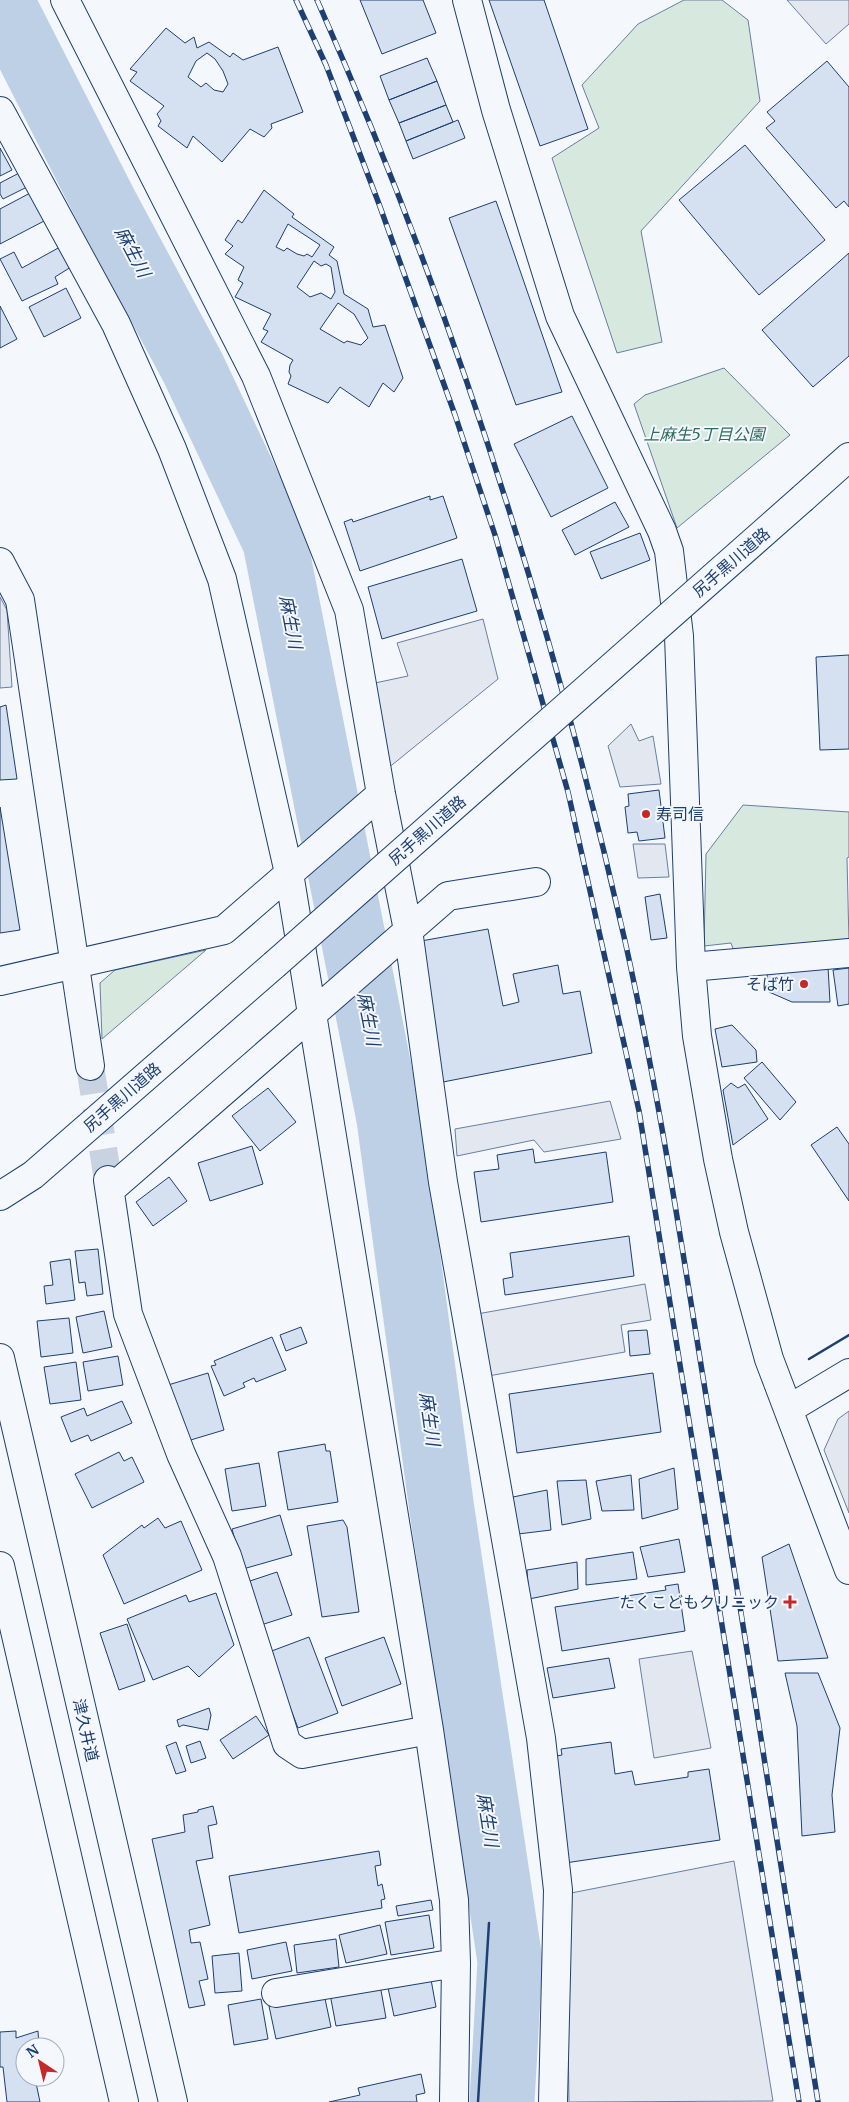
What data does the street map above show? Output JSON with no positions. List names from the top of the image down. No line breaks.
{"streets":{"street":["尻手黒川道路","津久井道"]},"water":["麻生川"],"parks":["上麻生5丁目公園"],"places":{"other":["寿司信","そば竹"],"health":["たくこどもクリニック"]},"north":"top left"}
